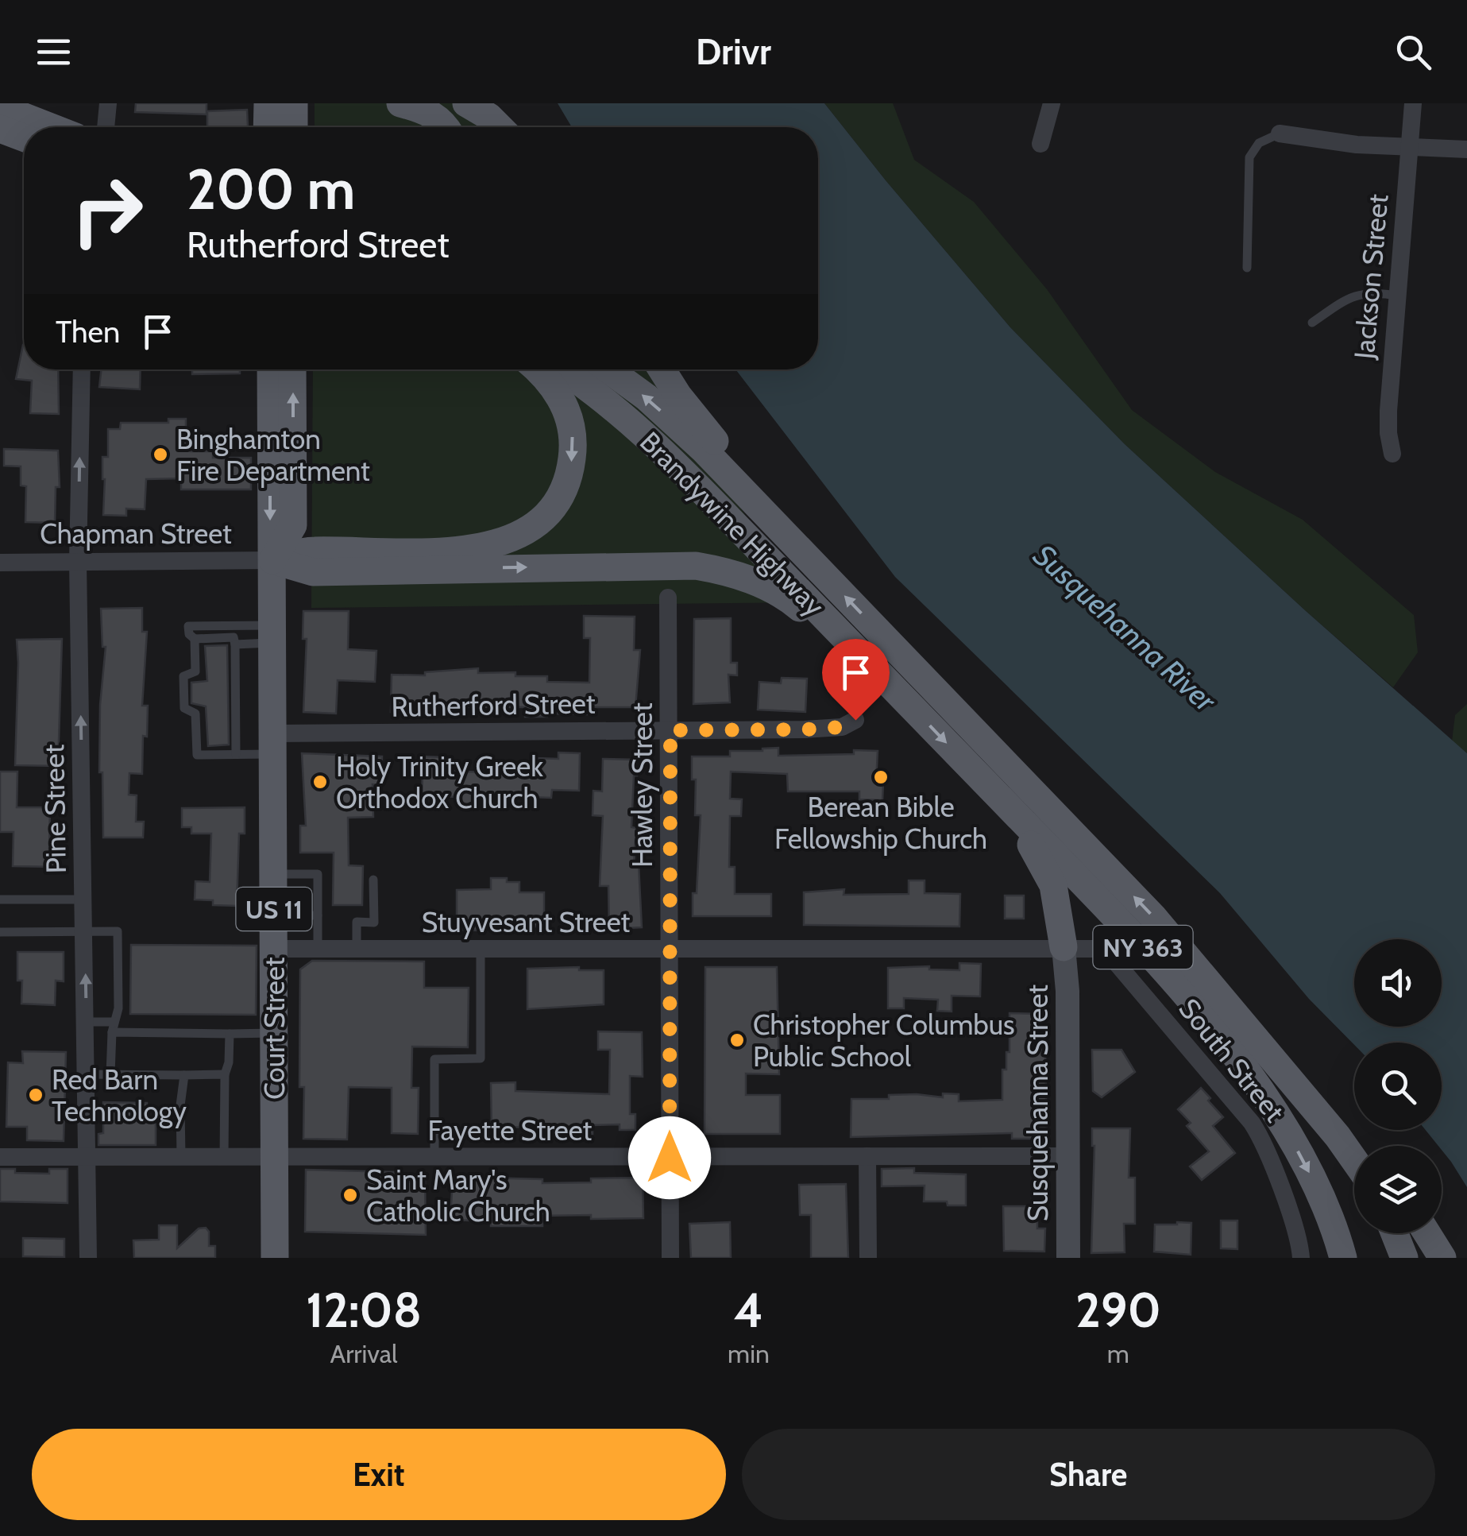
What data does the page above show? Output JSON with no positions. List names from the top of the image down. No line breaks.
{"streets":{"main road":["Brandywine Highway","US 11","NY 363","Court Street"],"street":["Jackson Street","Chapman Street","Rutherford Street","Hawley Street","Pine Street","Stuyvesant Street","South Street","Susquehanna Street","Fayette Street"]},"crossings":[["Chapman Street","Pine Street"],["Chapman Street","Court Street"],["Rutherford Street","Hawley Street"],["Rutherford Street","Court Street"],["Hawley Street","Stuyvesant Street"],["Hawley Street","Fayette Street"],["Pine Street","Fayette Street"],["Stuyvesant Street","Court Street"],["Stuyvesant Street","South Street"],["Stuyvesant Street","Susquehanna Street"],["Court Street","Fayette Street"],["South Street","Susquehanna Street"],["Susquehanna Street","Fayette Street"]],"one_way":["Pine Street"],"water":["Susquehanna River"],"places":["Binghamton Fire Department","Berean Bible Fellowship Church","Holy Trinity Greek Orthodox Church","Christopher Columbus Public School","Red Barn Technology","Saint Mary's Catholic Church"],"page":{"header":"Drivr","turn":["200 m","Rutherford Street"],"then":"Then","eta":["12:08","Arrival","4","min","290","m"],"buttons":["Exit","Share"]}}
